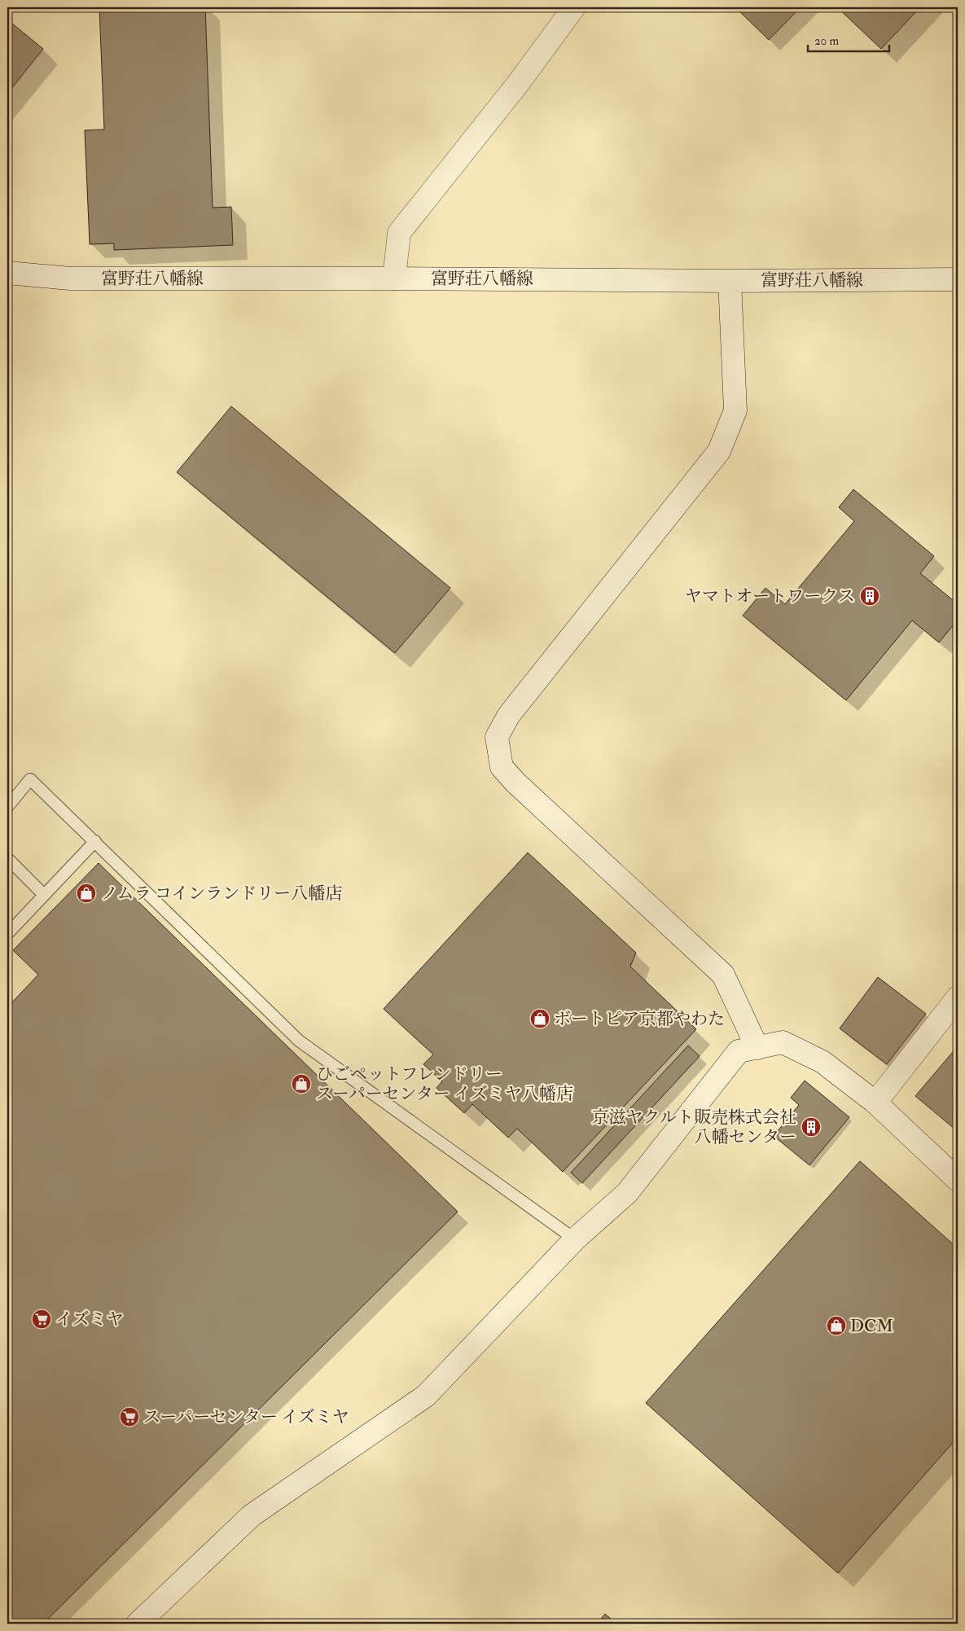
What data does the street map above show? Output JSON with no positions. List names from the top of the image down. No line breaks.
{"streets":{"street":["富野荘八幡線"]},"places":{"building":["ヤマトオートワークス","京滋ヤクルト販売株式会社 八幡センター"],"shop":["ノムラ コインランドリー八幡店","ボートピア京都やわた","ひごペットフレンドリー スーパーセンター イズミヤ八幡店","DCM"],"supermarket":["イズミヤ","スーパーセンター イズミヤ"]},"scale_bar":"20 m"}
